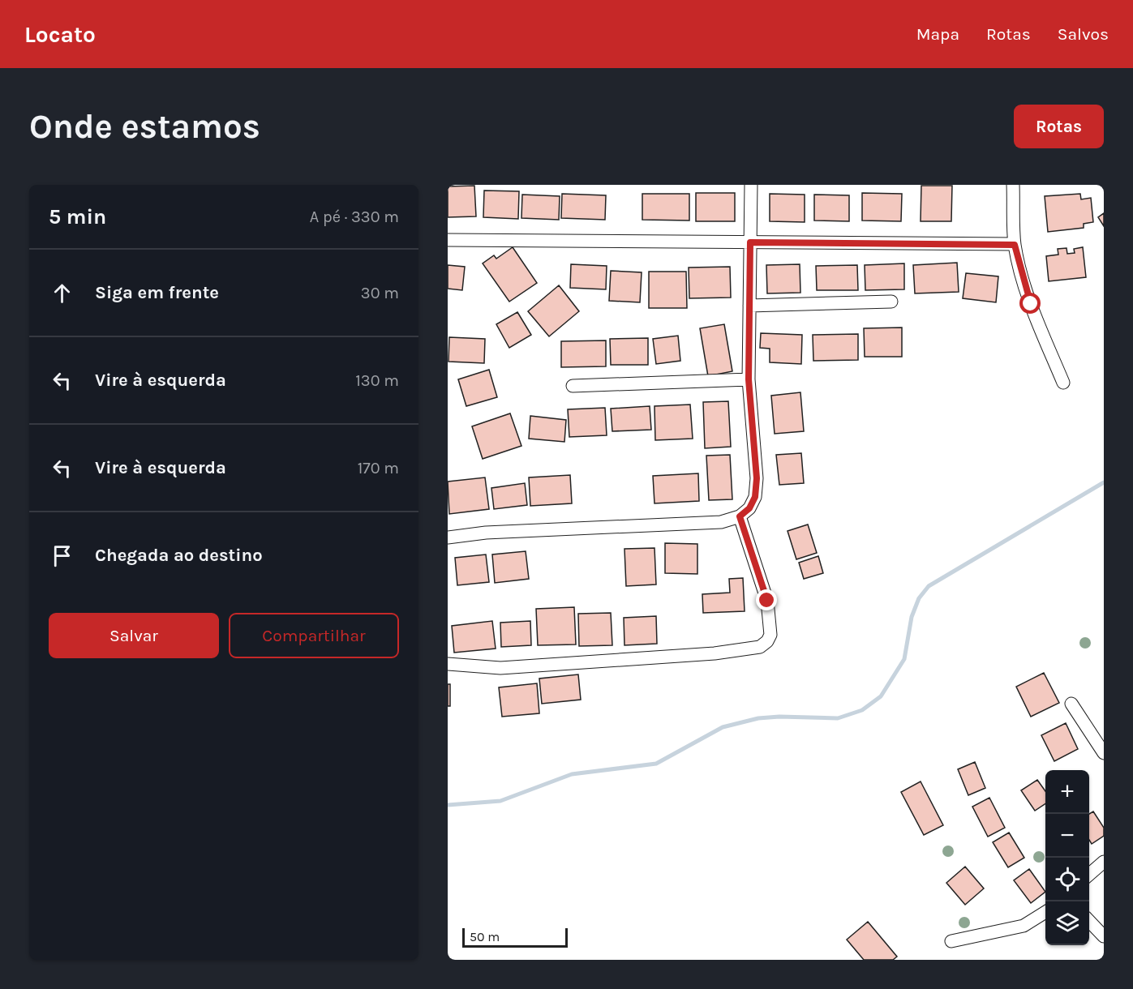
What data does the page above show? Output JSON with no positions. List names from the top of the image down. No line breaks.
{"scale_bar":"50 m","page":{"header":"Locato","nav":["Mapa","Rotas","Salvos"],"buttons":["Rotas",["Salvar","Compartilhar"]],"title":"Onde estamos","heading":["5 min","A pé · 330 m"],"list":[["Siga em frente","30 m"],["Vire à esquerda","130 m"],["Vire à esquerda","170 m"],"Chegada ao destino"],"map_buttons":["+","−"],"scale":"50 m"}}
